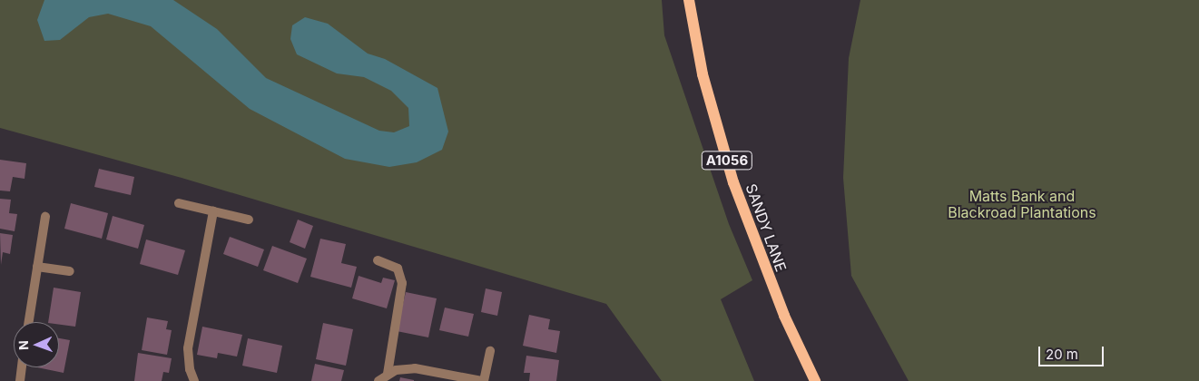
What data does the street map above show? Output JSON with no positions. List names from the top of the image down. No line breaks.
{"streets":{"main road":["A1056","SANDY LANE"]},"parks":["Matts Bank and Blackroad Plantations"],"scale_bar":"20 m","north":"left"}
